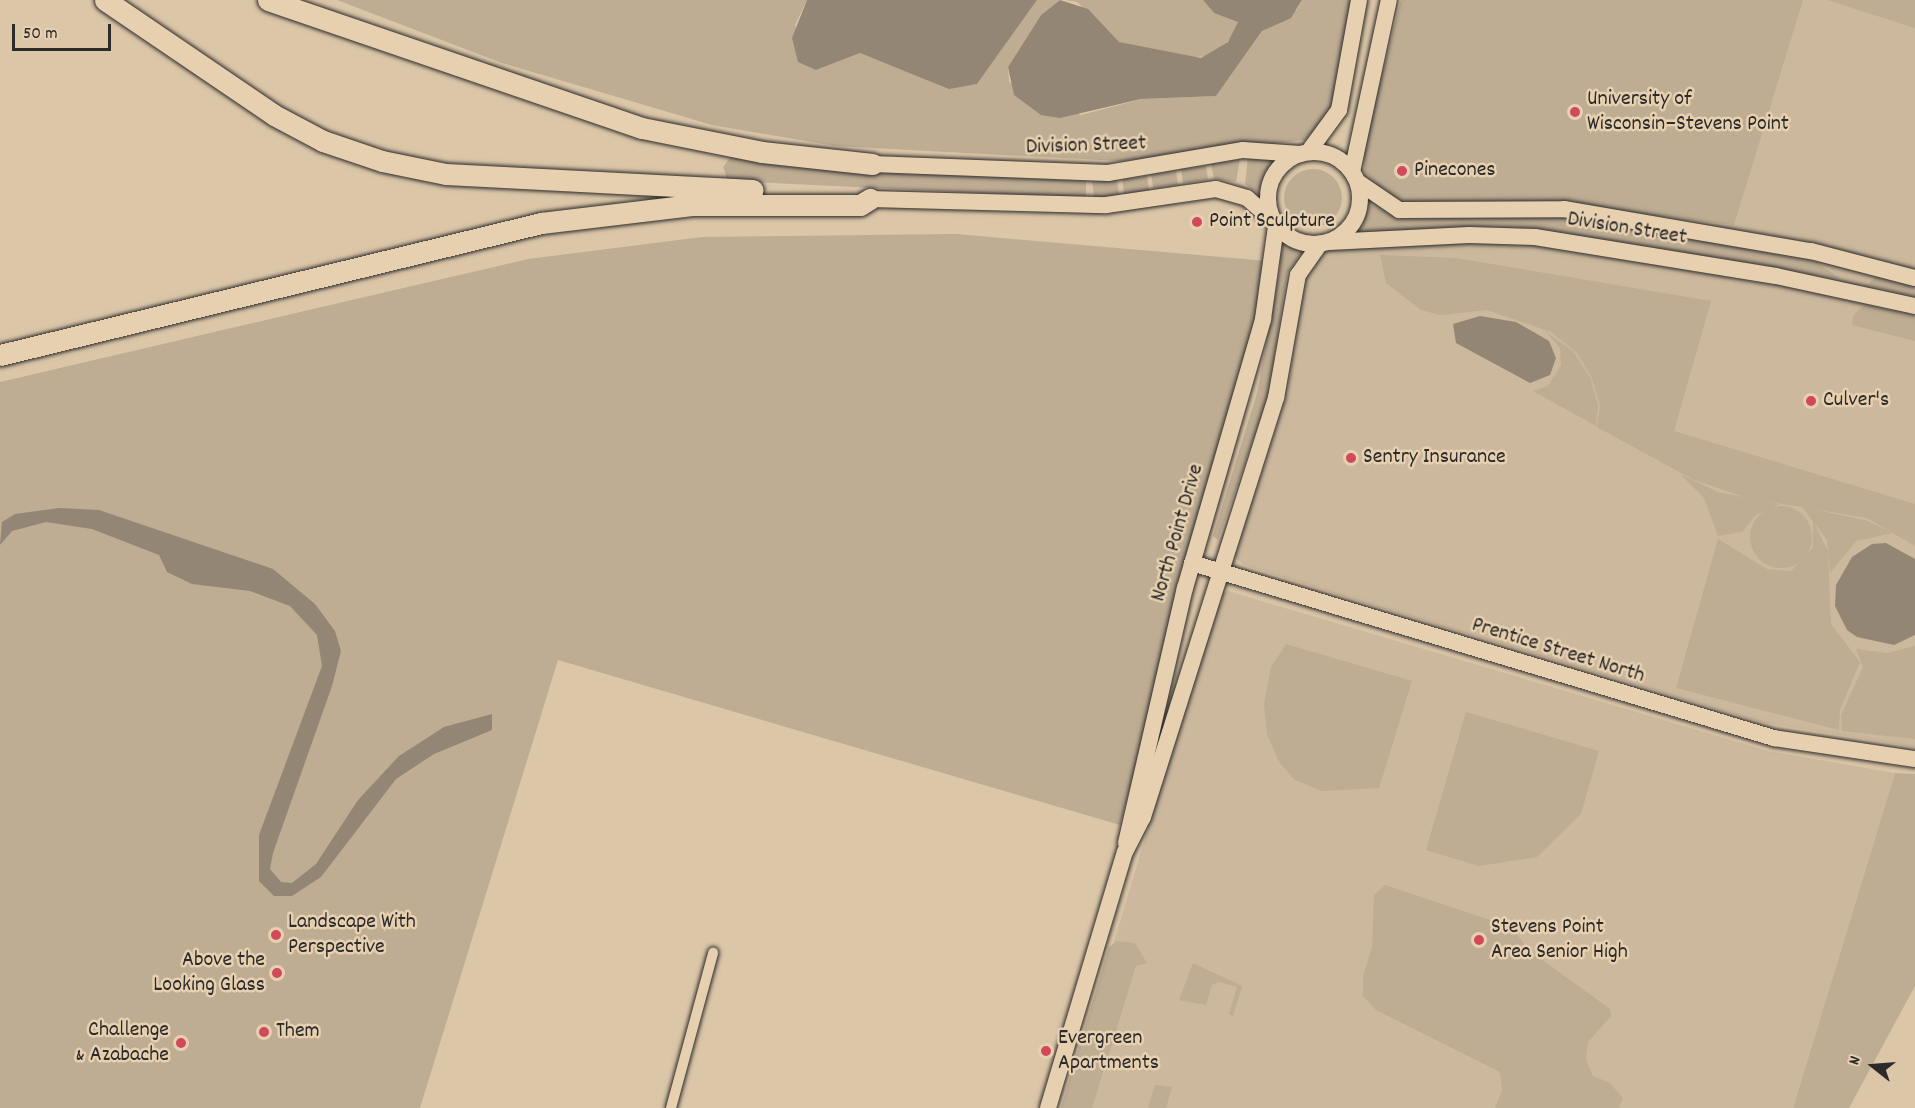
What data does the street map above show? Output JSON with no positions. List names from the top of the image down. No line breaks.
{"streets":{"street":["Division Street","North Point Drive","Prentice Street North"]},"crossings":[["Division Street","North Point Drive"],["North Point Drive","Prentice Street North"]],"places":["University of Wisconsin–Stevens Point","Pinecones","Point Sculpture","Culver's","Sentry Insurance","Landscape With Perspective","Stevens Point Area Senior High","Above the Looking Glass","Them","Challenge & Azabache","Evergreen Apartments"],"scale_bar":"50 m","north":"left"}
